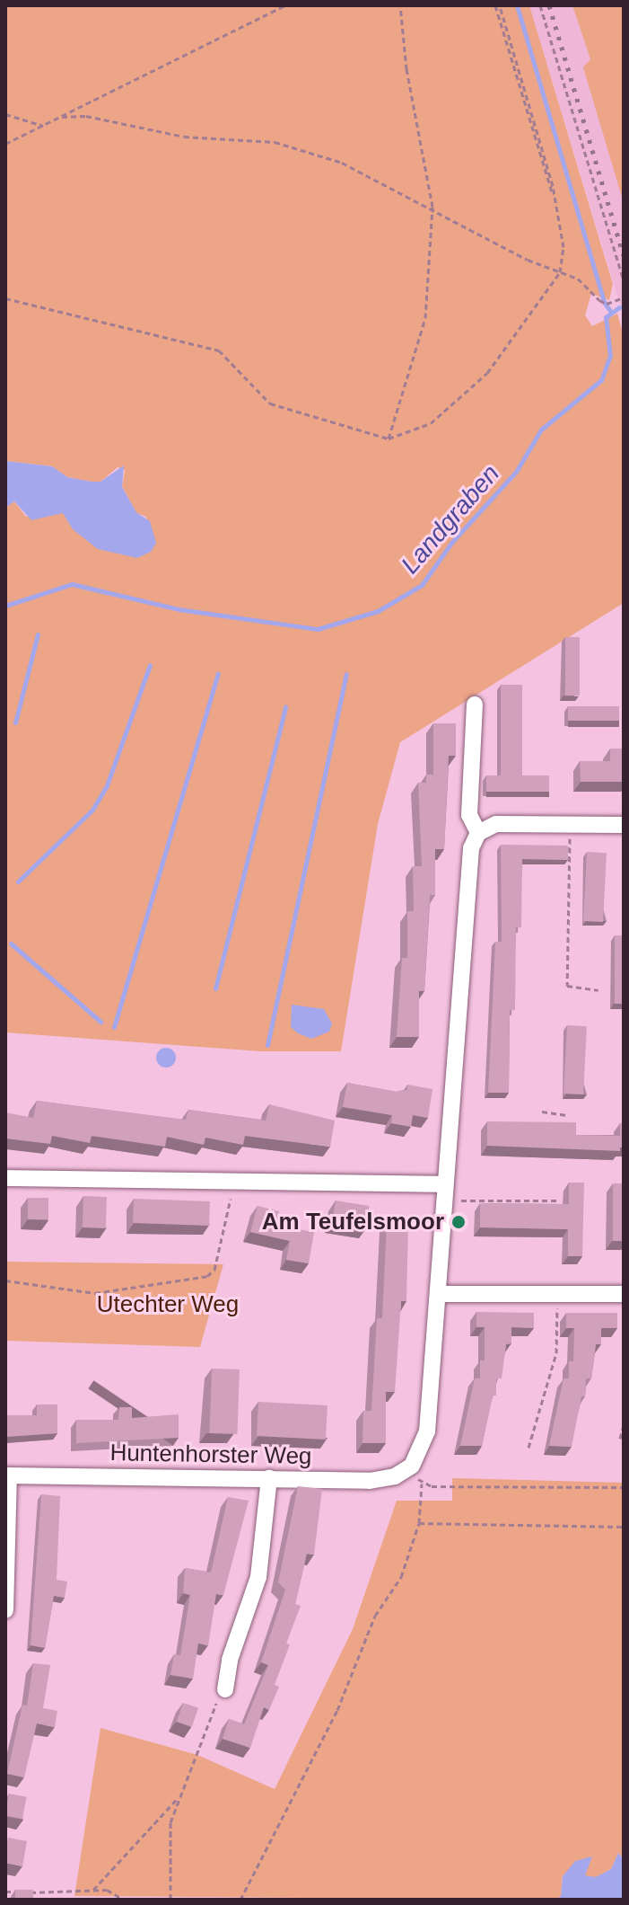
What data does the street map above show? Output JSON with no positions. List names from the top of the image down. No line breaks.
{"streets":{"street":["Huntenhorster Weg"]},"water":["Landgraben"],"parks":["Utechter Weg"],"places":["Am Teufelsmoor"]}
